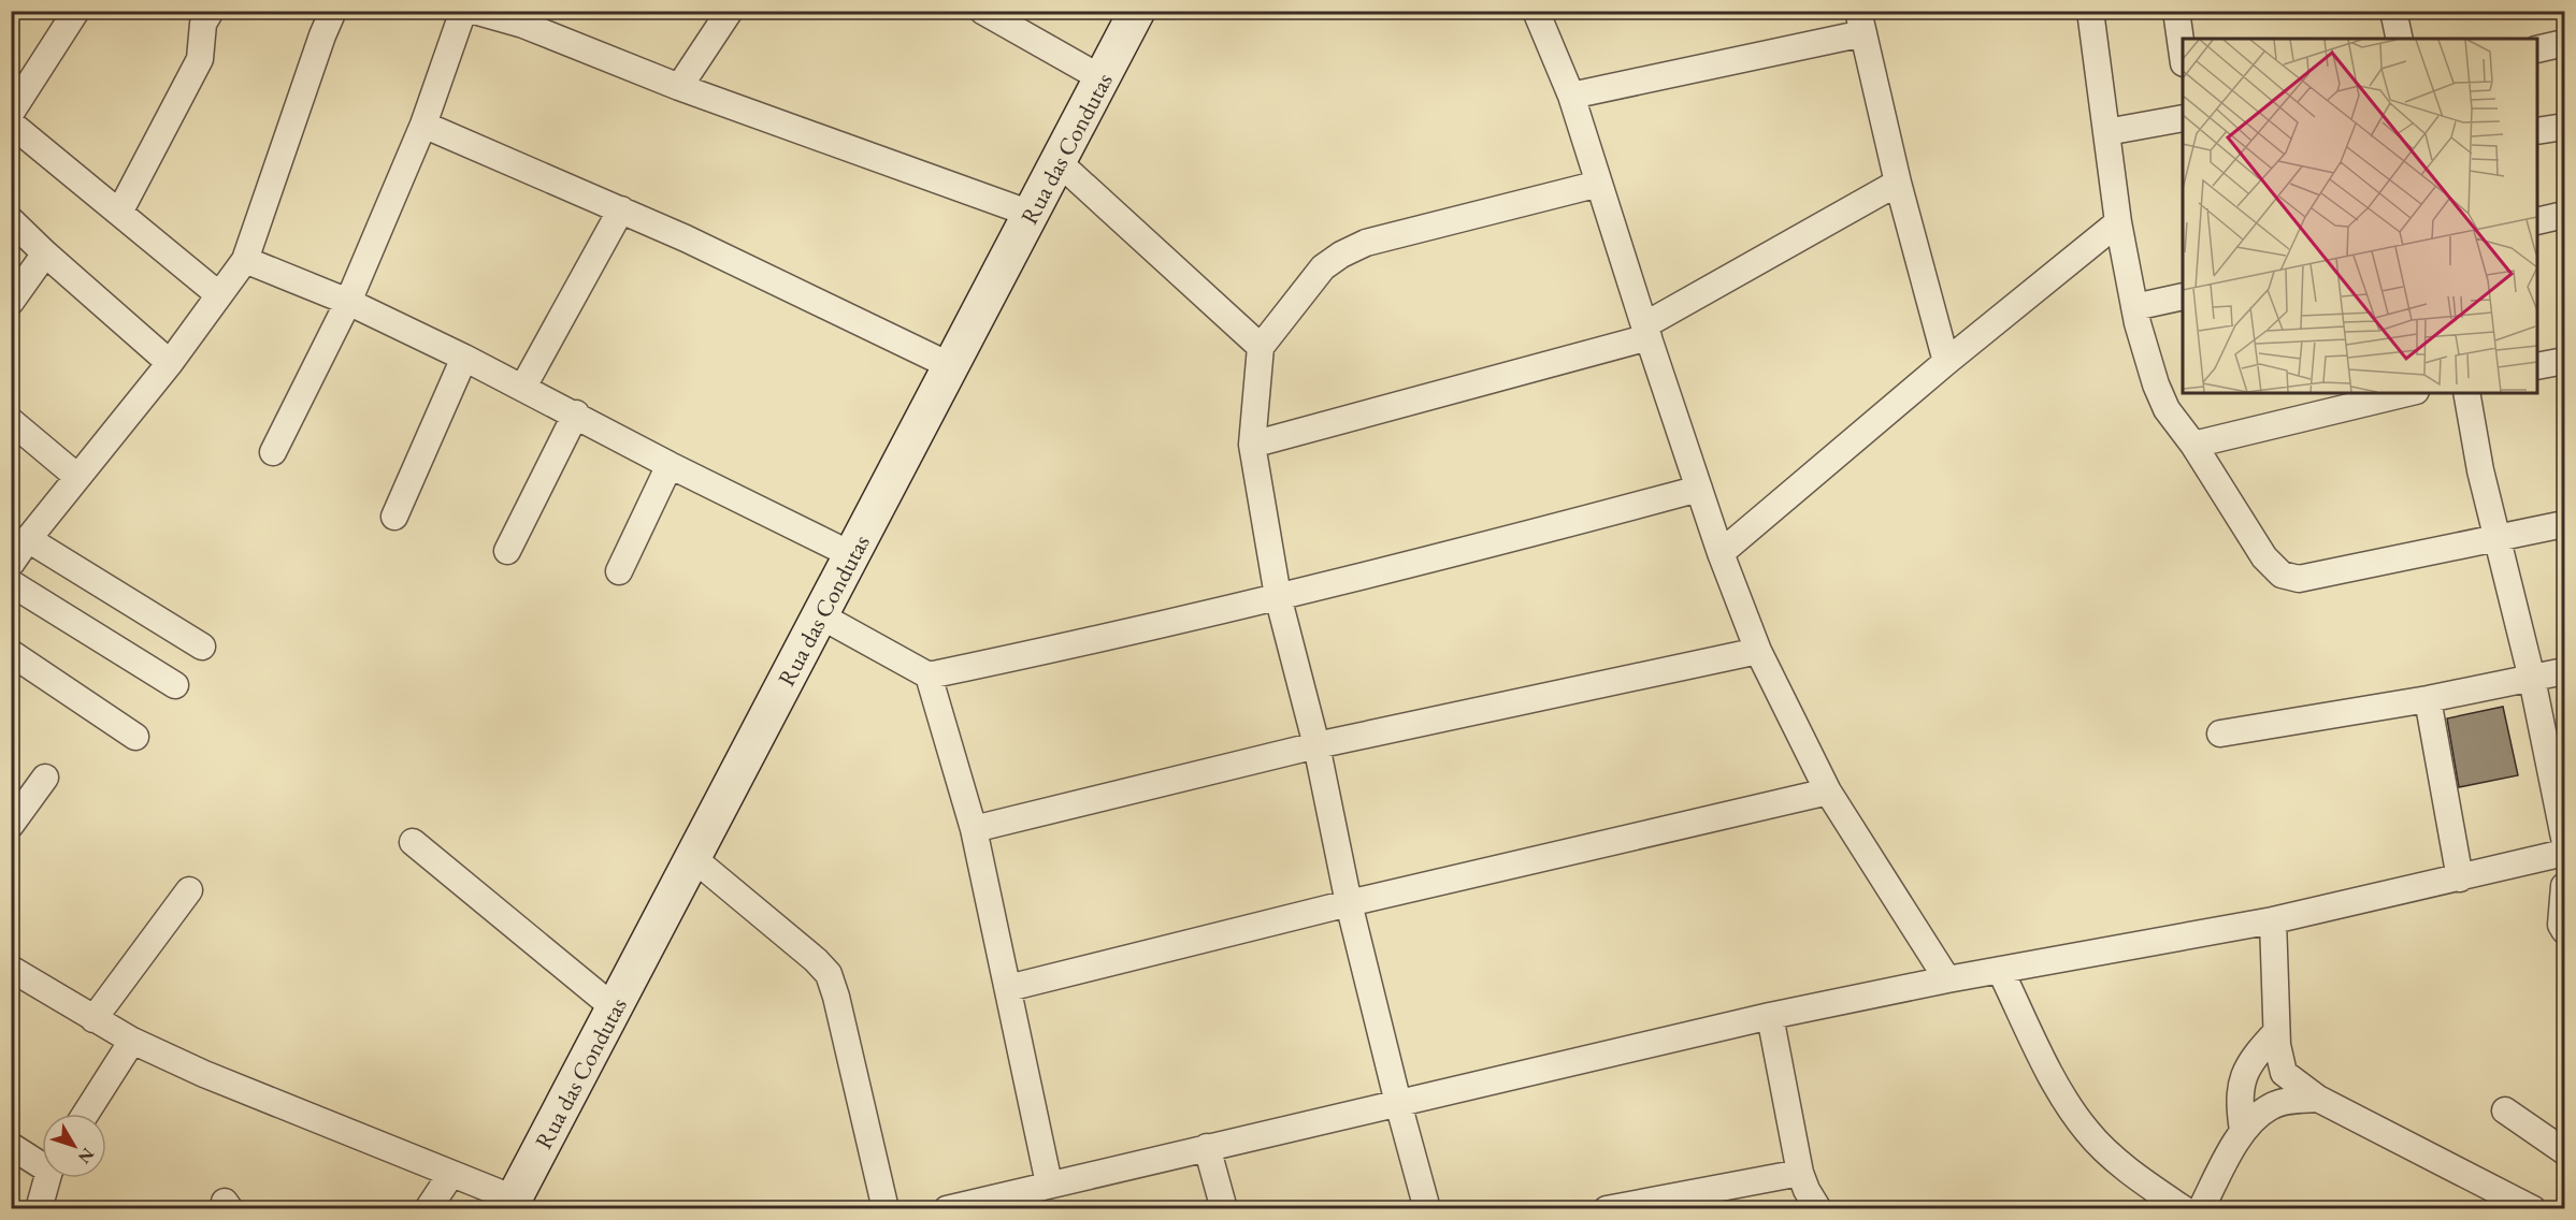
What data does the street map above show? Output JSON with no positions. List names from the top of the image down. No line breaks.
{"streets":{"street":["Rua das Condutas"]},"north":"bottom right"}
